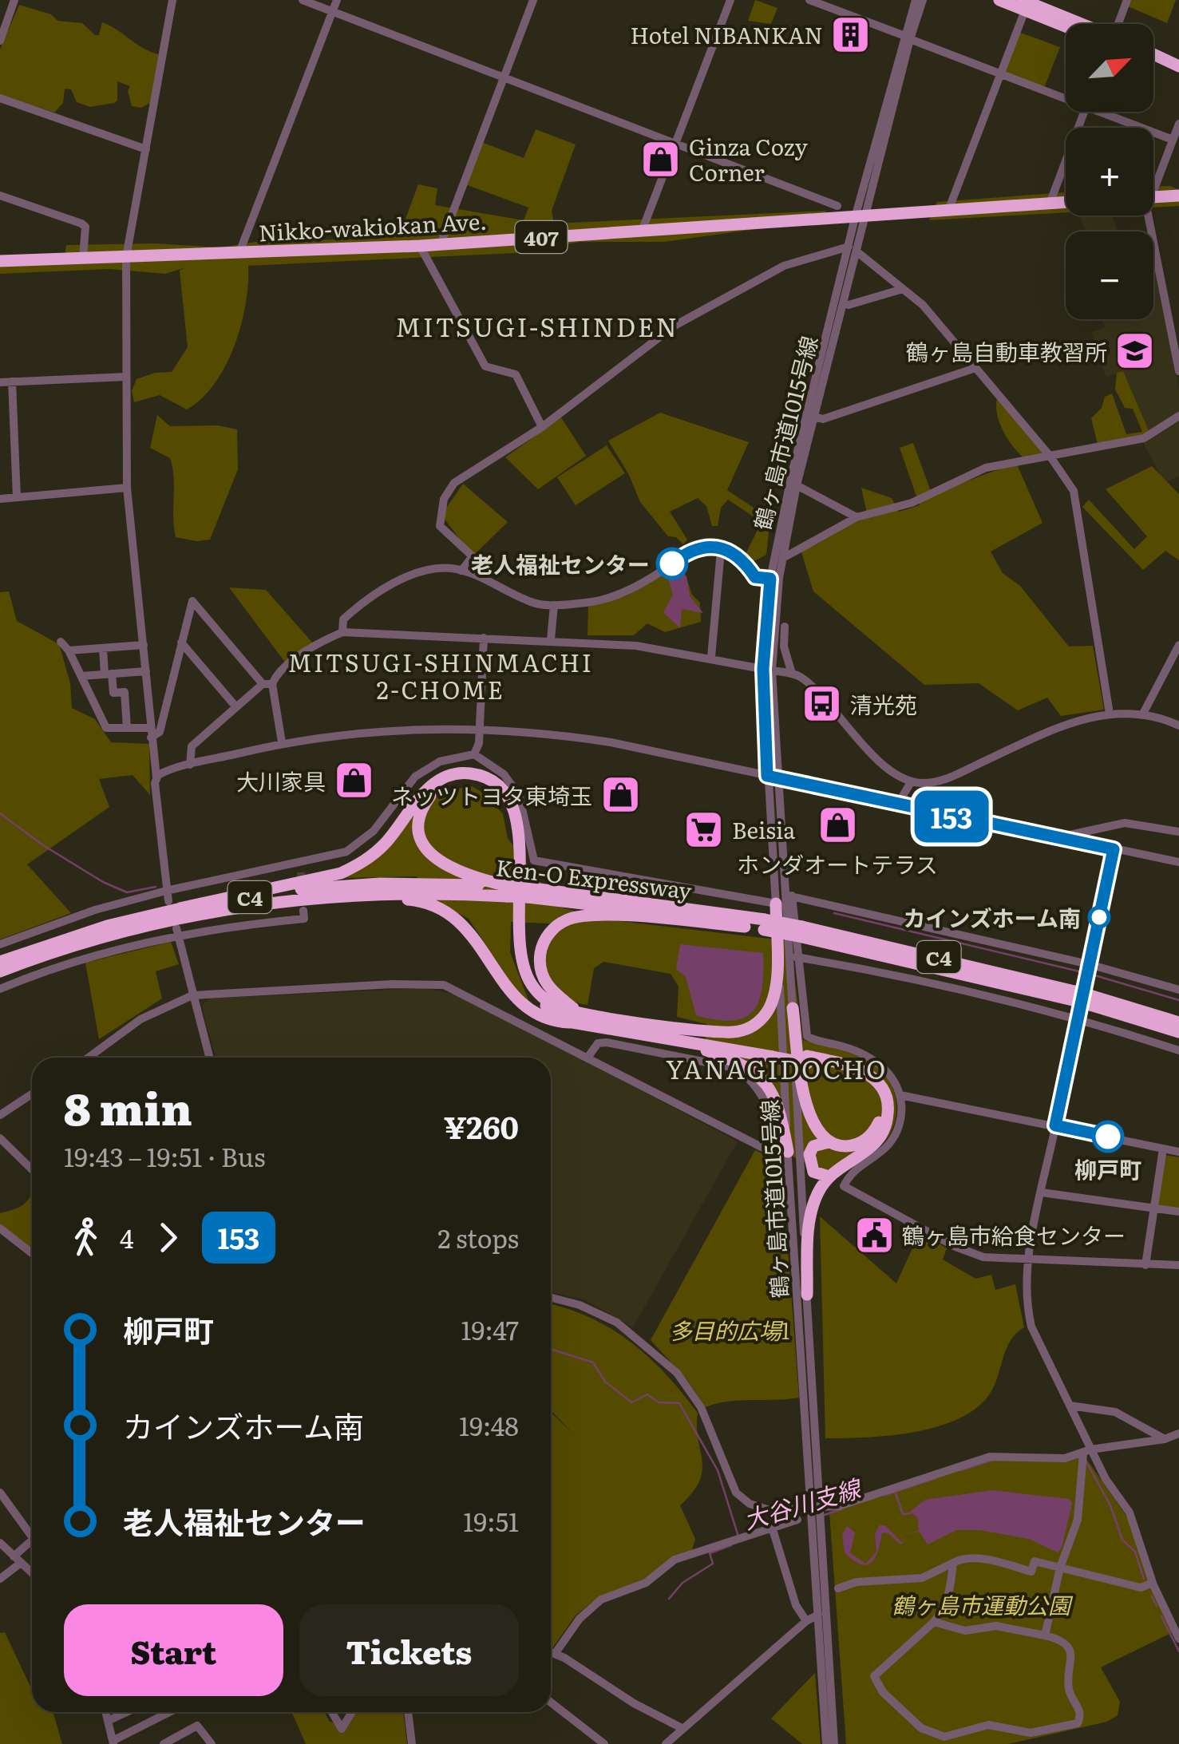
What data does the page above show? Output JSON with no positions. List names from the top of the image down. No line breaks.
{"streets":{"highway":["Nikko-wakiokan Ave.","407","Ken-O Expressway","C4"],"street":["鶴ヶ島市道1015号線"]},"crossings":[["Nikko-wakiokan Ave.","鶴ヶ島市道1015号線"]],"districts":["MITSUGI-SHINDEN","MITSUGI-SHINMACHI 2-CHOME","YANAGIDOCHO"],"water":["大谷川支線"],"parks":["多目的広場1","鶴ヶ島市運動公園"],"places":{"building":["Hotel NIBANKAN"],"shop":["Ginza Cozy Corner","大川家具","ネッツトヨタ東埼玉","ホンダオートテラス"],"school or university":["鶴ヶ島自動車教習所"],"other":["老人福祉センター","カインズホーム南","柳戸町"],"bus stop":["清光苑"],"supermarket":["Beisia"],"public building":["鶴ヶ島市給食センター"]},"lines":["bus line 153"],"north":"top right","page":{"on_map":"153","map_buttons":["+","−"],"heading":["8 min","19:43 – 19:51 · Bus","¥260"],"legs":["4","153","2 stops"],"list":[{"name":"柳戸町","value":"19:47"},{"name":"カインズホーム南","value":"19:48"},{"name":"老人福祉センター","value":"19:51"}],"buttons":["Start","Tickets"]}}
